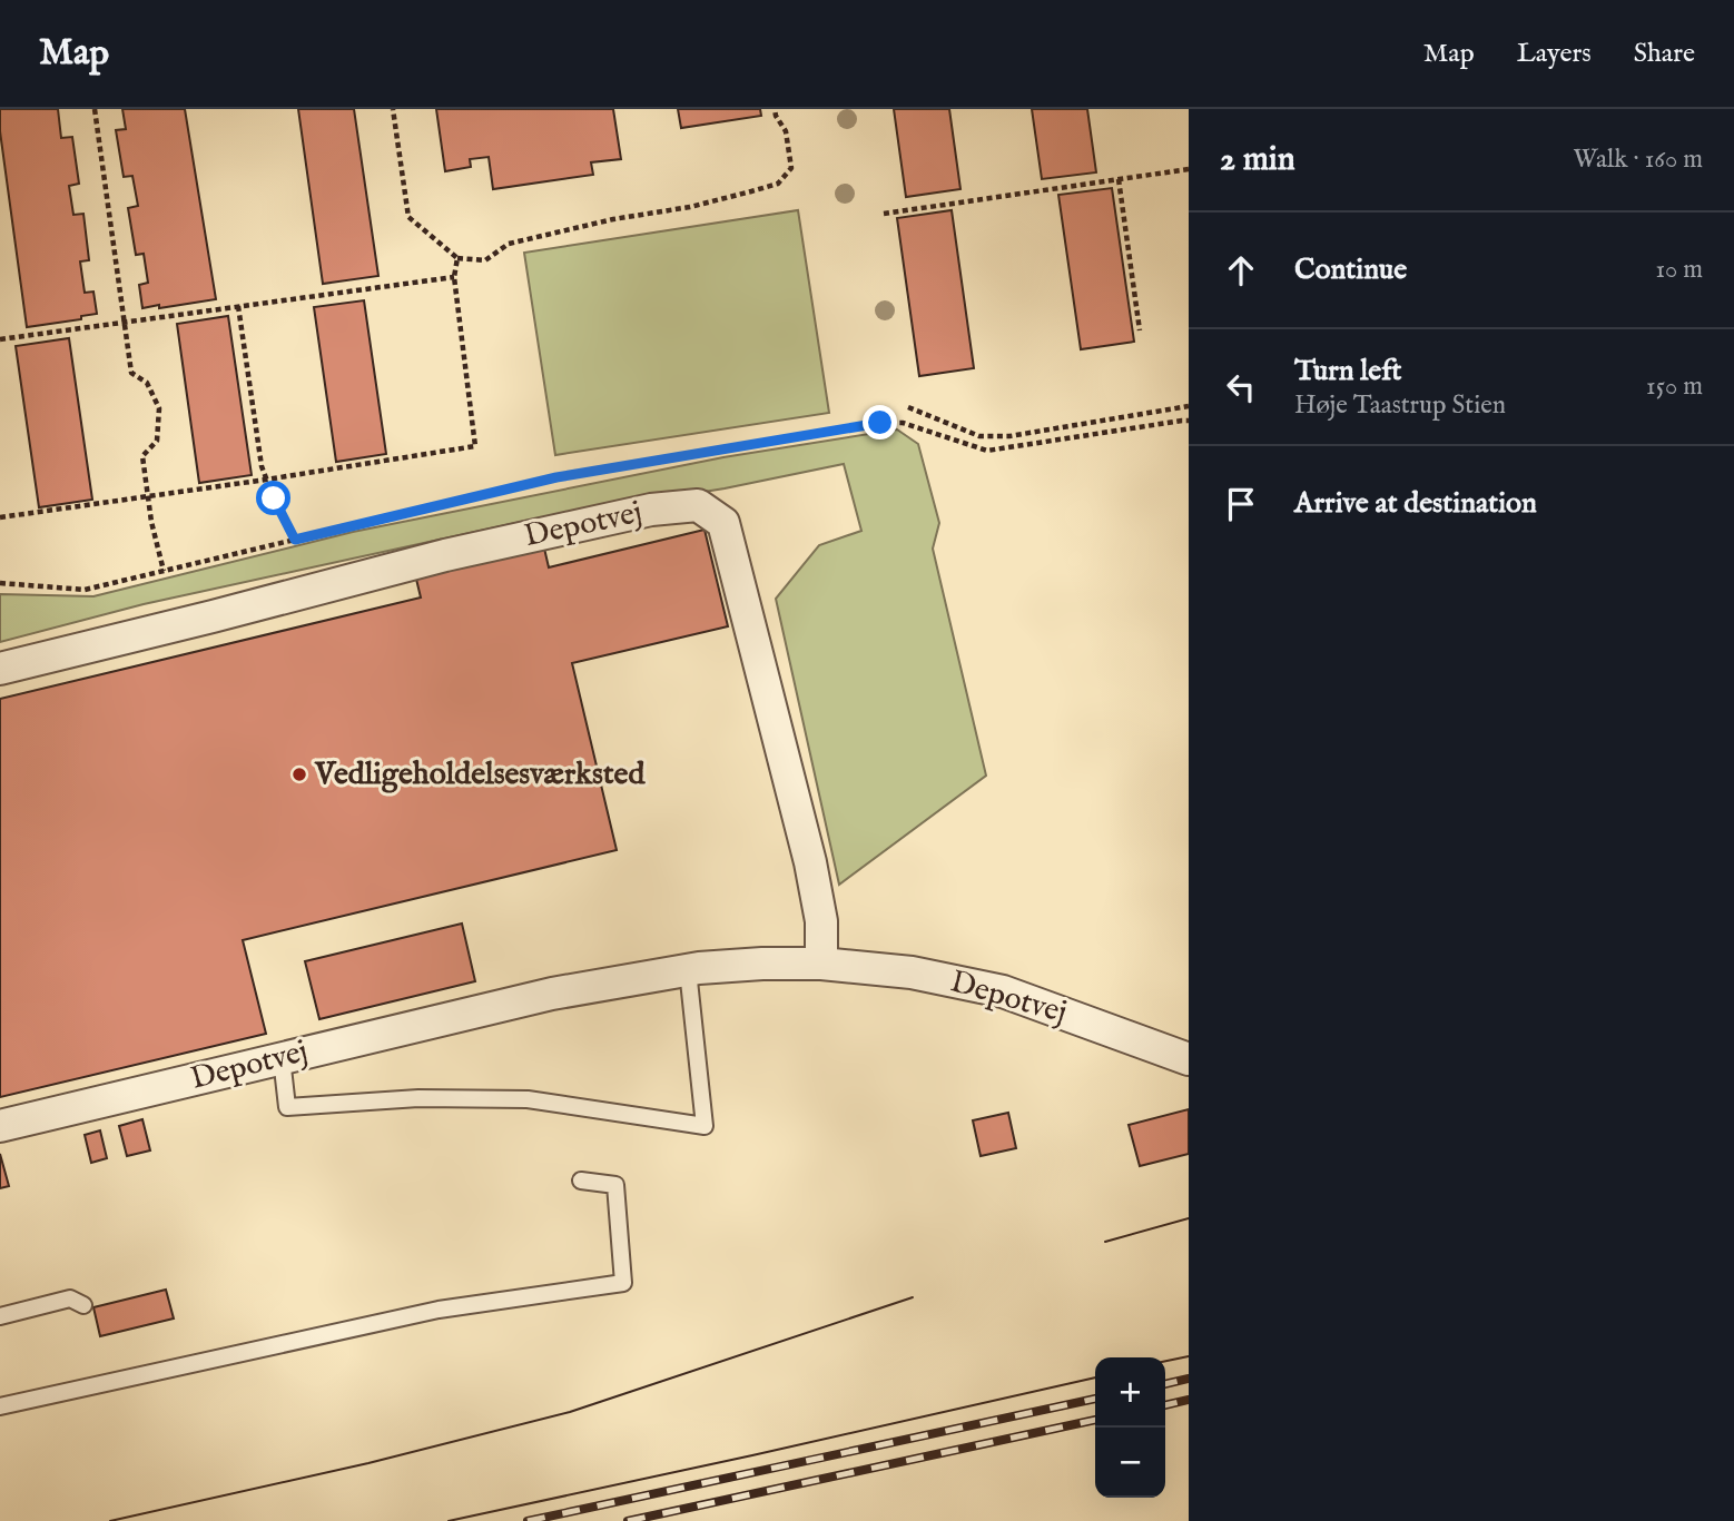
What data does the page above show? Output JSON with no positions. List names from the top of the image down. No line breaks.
{"streets":{"street":["Depotvej"]},"places":["Vedligeholdelsesværksted"],"page":{"header":"Map","nav":["Map","Layers","Share"],"heading":["2 min","Walk · 160 m"],"list":[["Continue","10 m"],["Turn left","Høje Taastrup Stien","150 m"],"Arrive at destination"],"map_buttons":["+","−"]}}
